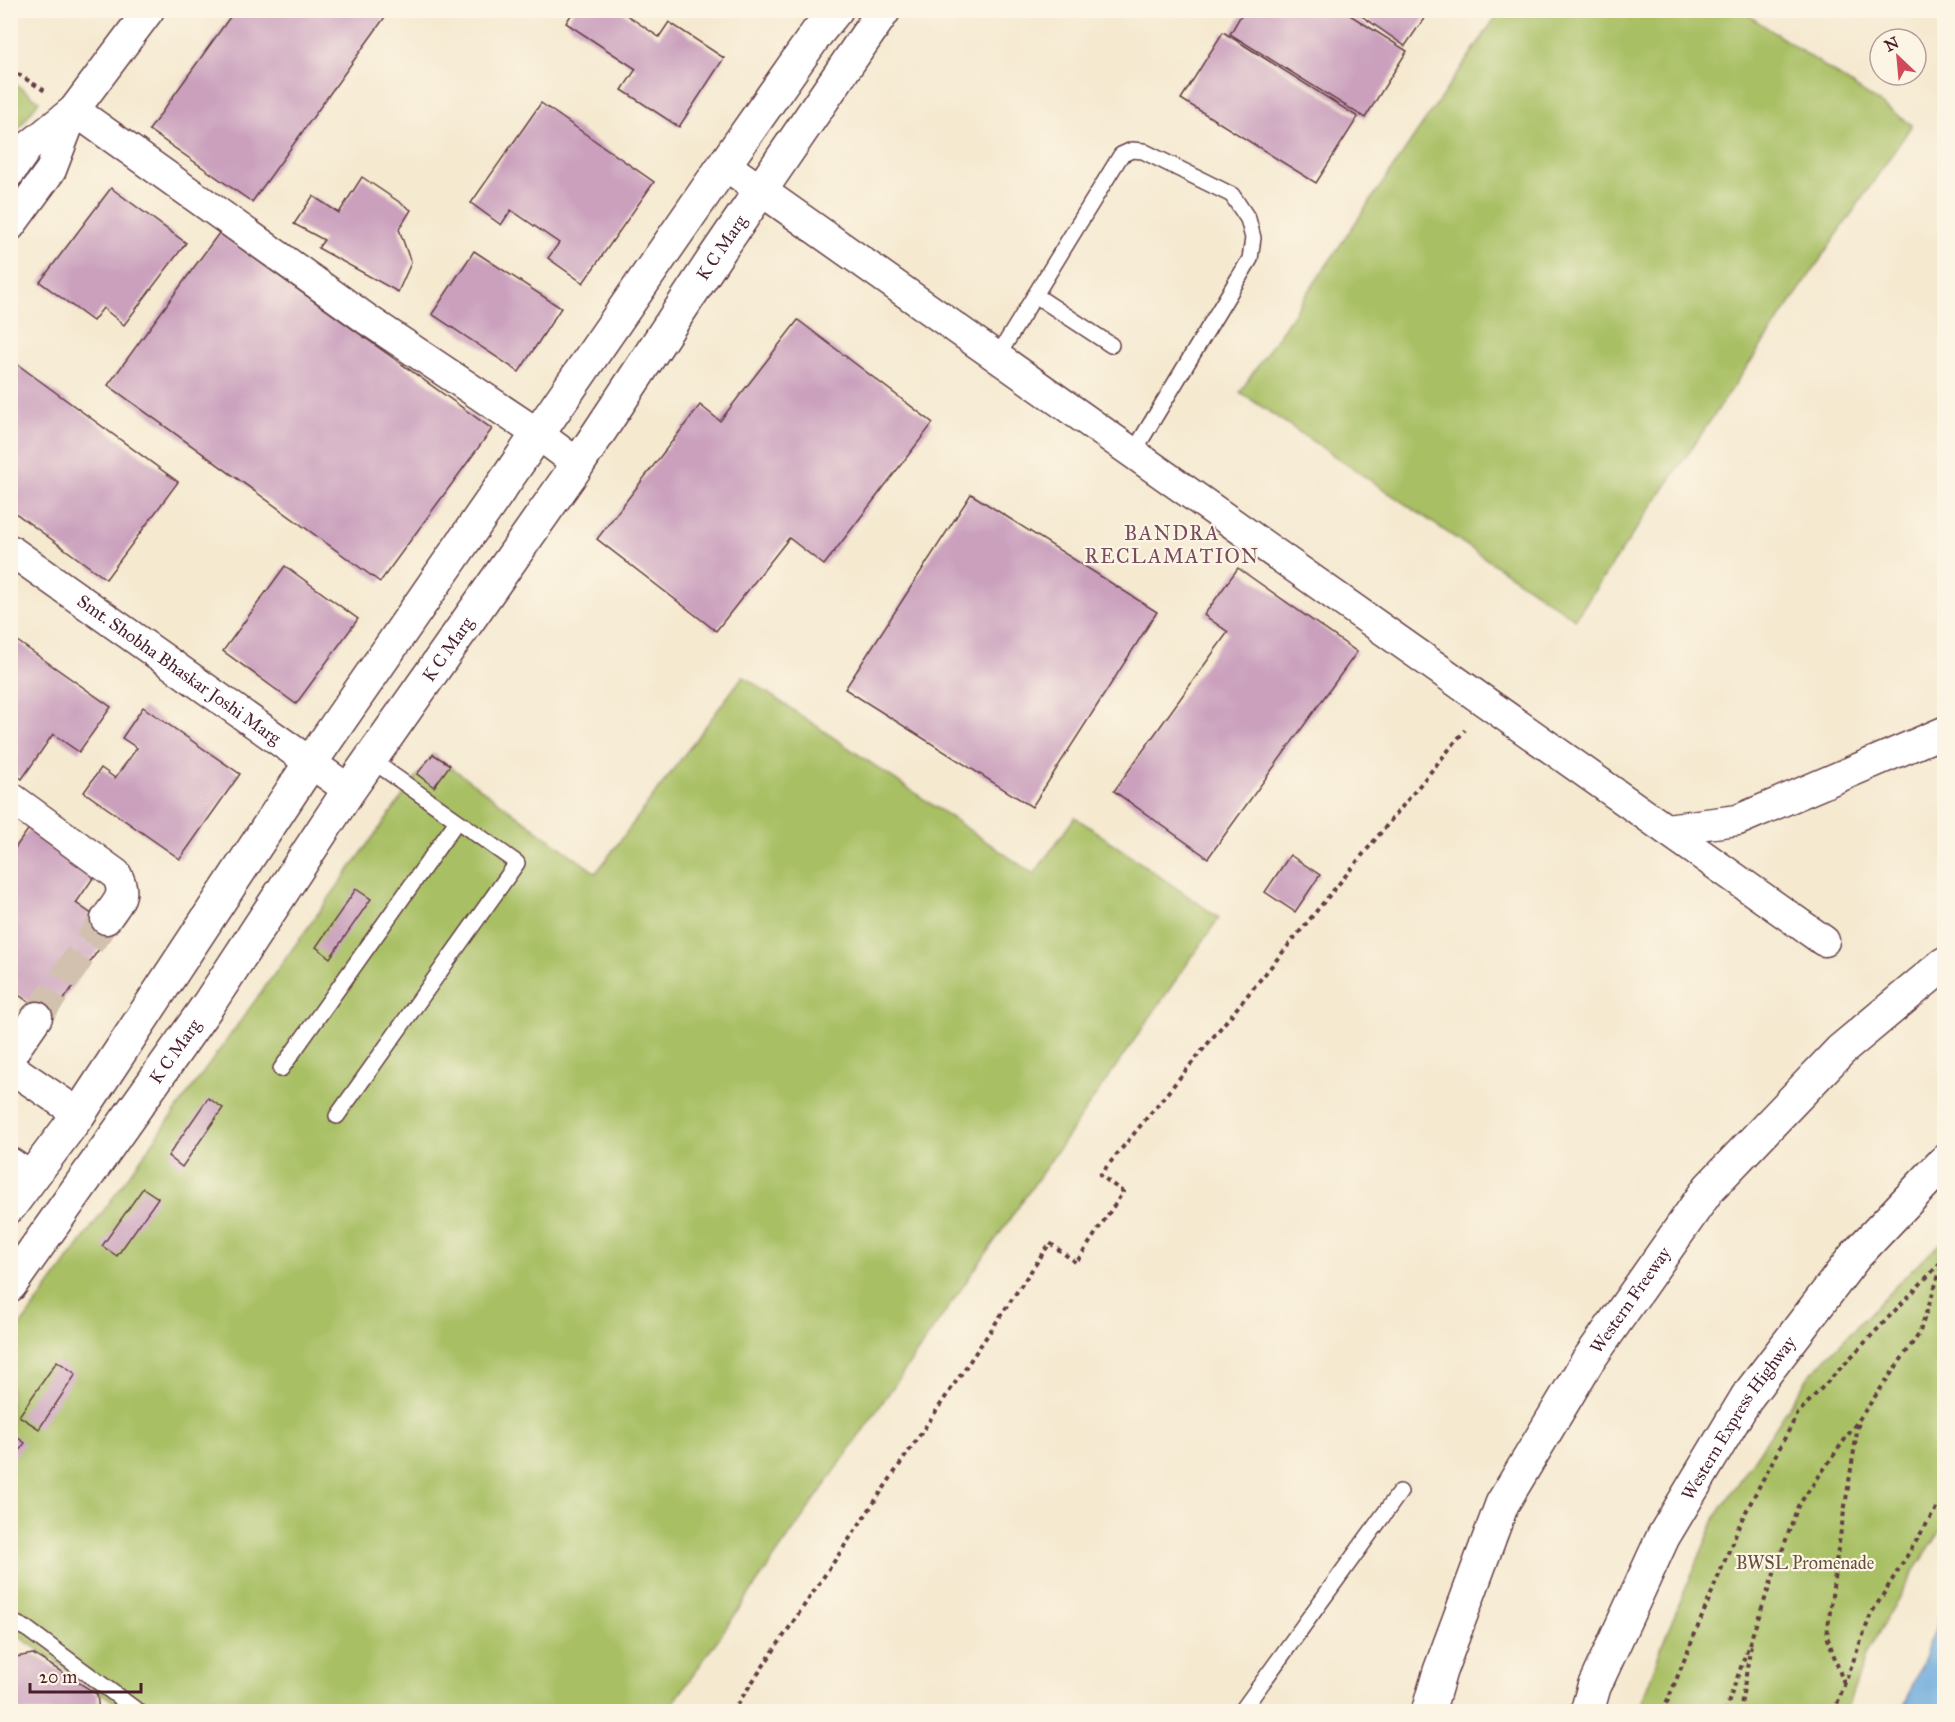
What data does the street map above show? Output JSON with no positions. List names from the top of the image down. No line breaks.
{"streets":{"main road":["K C Marg","Western Freeway","Western Express Highway"],"street":["Smt. Shobha Bhaskar Joshi Marg"]},"crossings":[["K C Marg","Smt. Shobha Bhaskar Joshi Marg"]],"districts":["BANDRA RECLAMATION"],"parks":["BWSL Promenade"],"scale_bar":"20 m","north":"top left"}
